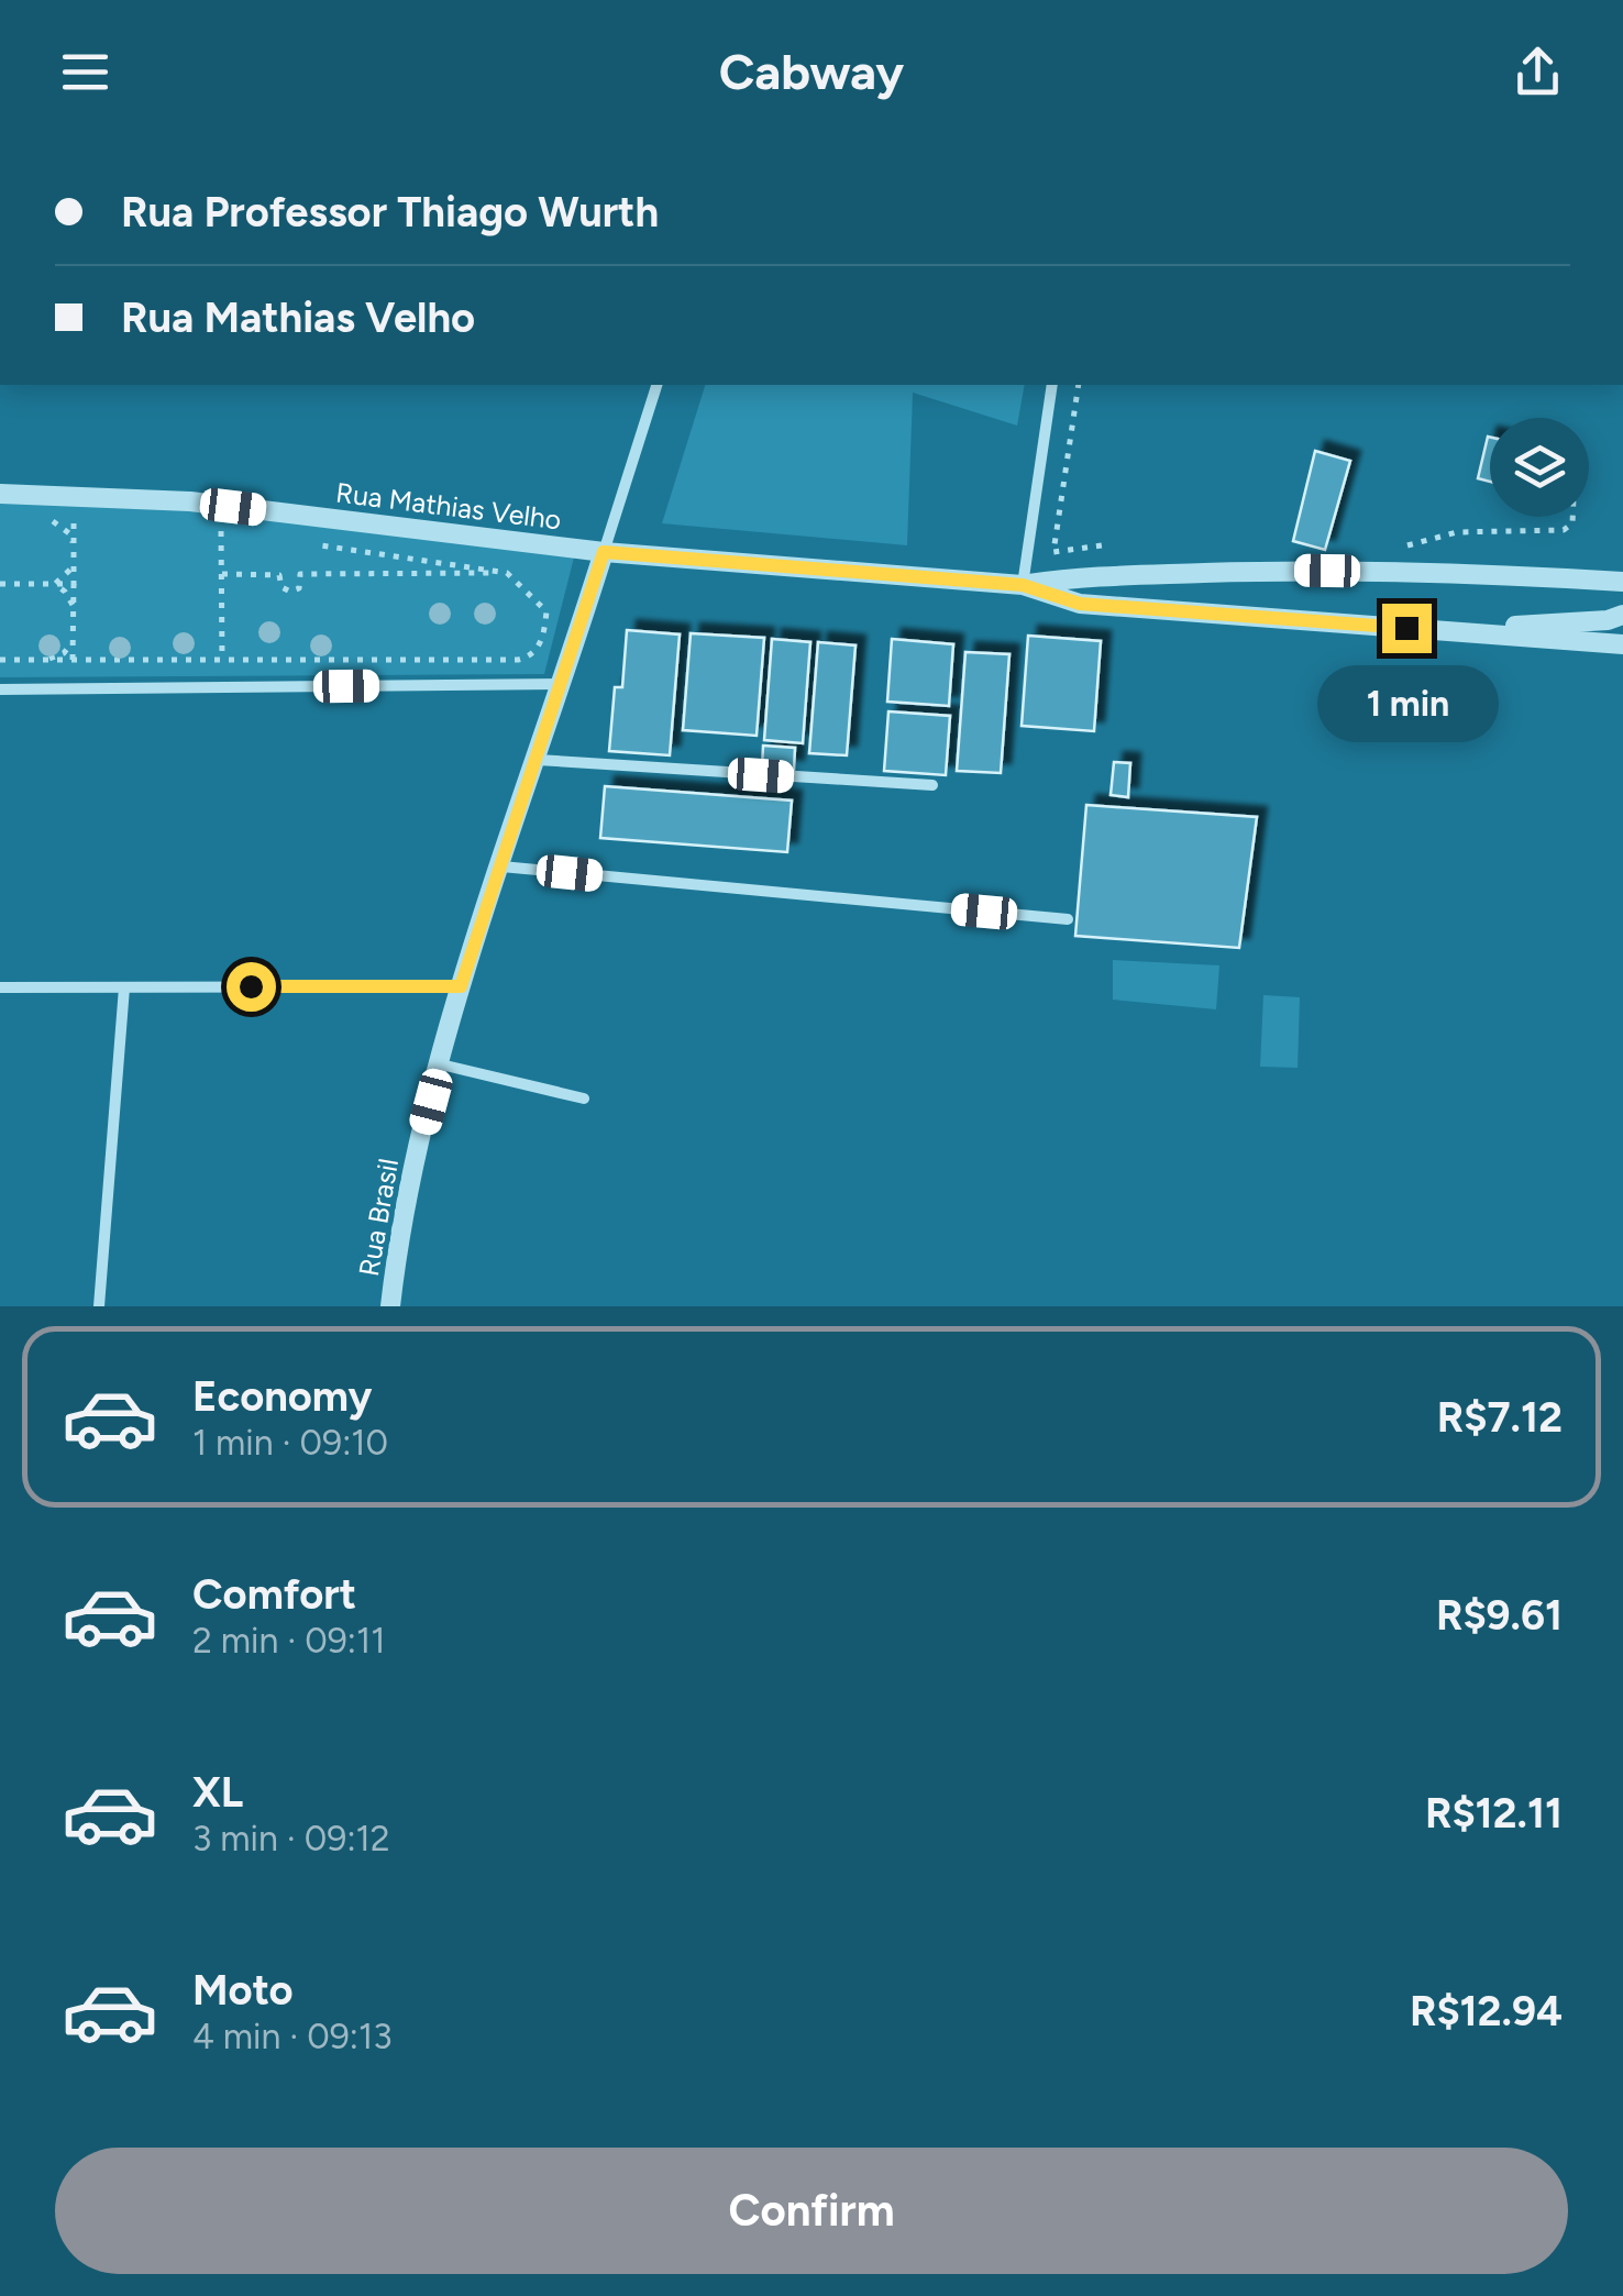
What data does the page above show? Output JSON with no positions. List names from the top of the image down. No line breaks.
{"streets":{"street":["Rua Mathias Velho","Rua Brasil"]},"crossings":[["Rua Mathias Velho","Rua Brasil"]],"page":{"header":"Cabway","banner":["Rua Professor Thiago Wurth","Rua Mathias Velho"],"bubble":"1 min","list":[{"name":"Economy","note":"1 min · 09:10","value":"R$7.12"},{"name":"Comfort","note":"2 min · 09:11","value":"R$9.61"},{"name":"XL","note":"3 min · 09:12","value":"R$12.11"},{"name":"Moto","note":"4 min · 09:13","value":"R$12.94"}],"buttons":"Confirm"}}
